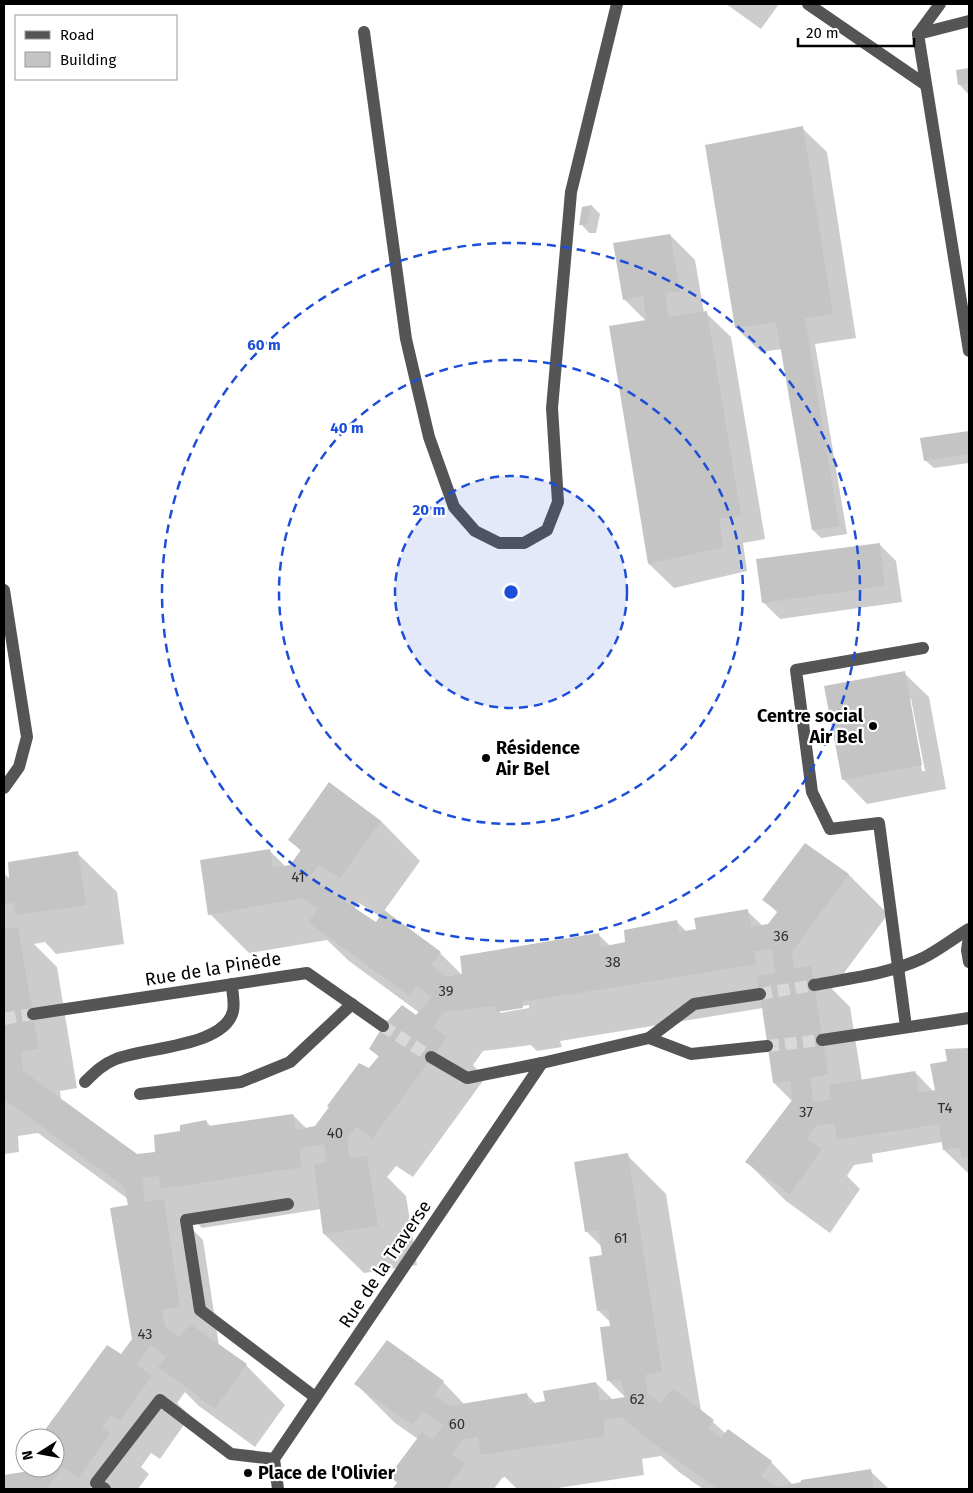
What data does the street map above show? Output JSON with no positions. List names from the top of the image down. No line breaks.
{"streets":{"street":["Rue de la Pinède","Rue de la Traverse"]},"places":["Centre social Air Bel","Résidence Air Bel","Place de l'Olivier"],"house_numbers":["41","36","38","39","T4","37","40","61","43","62","60"],"legend":["Road","Building"],"scale_bar":"20 m","north":"left","rings":["60 m","40 m","20 m"]}
